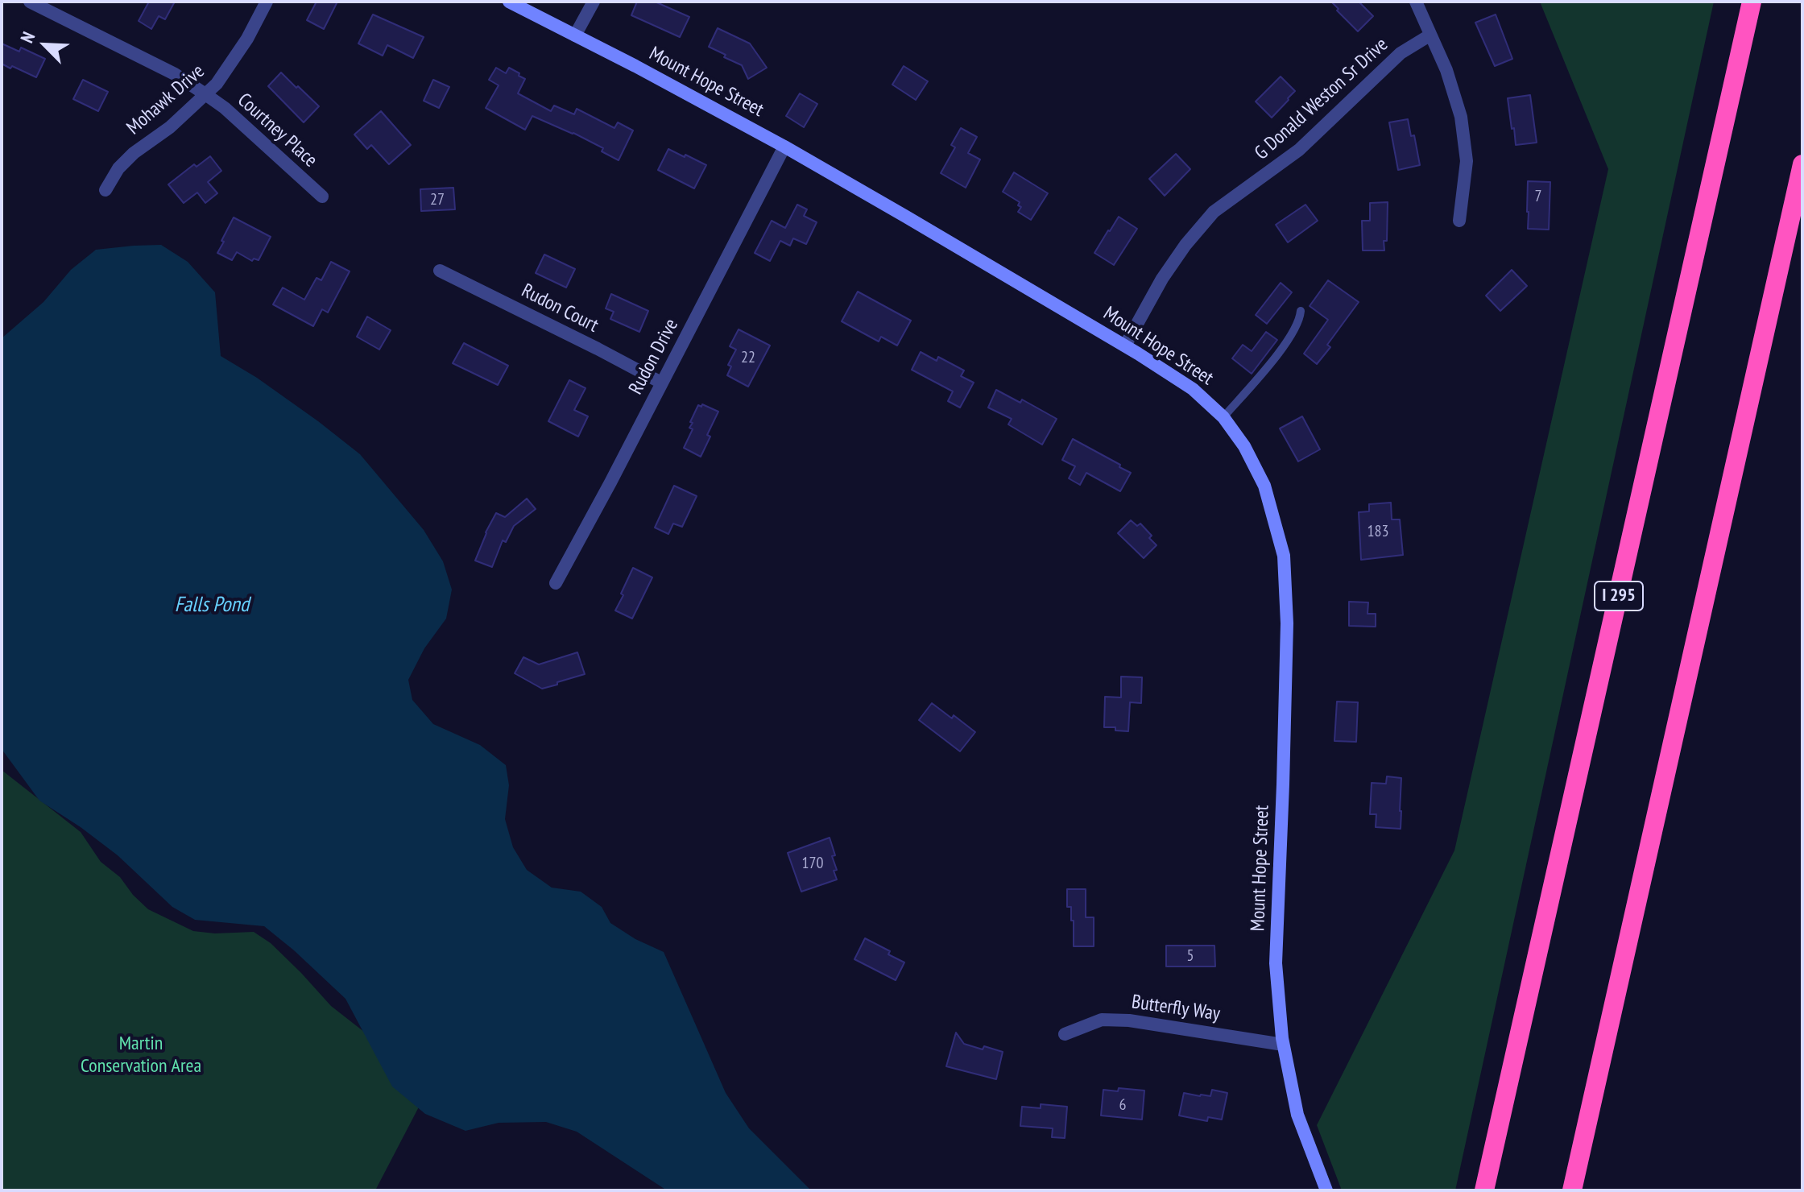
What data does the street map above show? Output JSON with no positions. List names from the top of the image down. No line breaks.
{"streets":{"highway":["I 295"],"street":["Mount Hope Street","G Donald Weston Sr Drive","Mohawk Drive","Courtney Place","Rudon Court","Rudon Drive","Butterfly Way"]},"crossings":[["Mount Hope Street","G Donald Weston Sr Drive"],["Mount Hope Street","Rudon Drive"],["Mount Hope Street","Butterfly Way"],["Mohawk Drive","Courtney Place"],["Rudon Court","Rudon Drive"]],"water":["Falls Pond"],"parks":["Martin Conservation Area"],"house_numbers":["7","27","22","183","170","5","6"],"north":"top left"}
